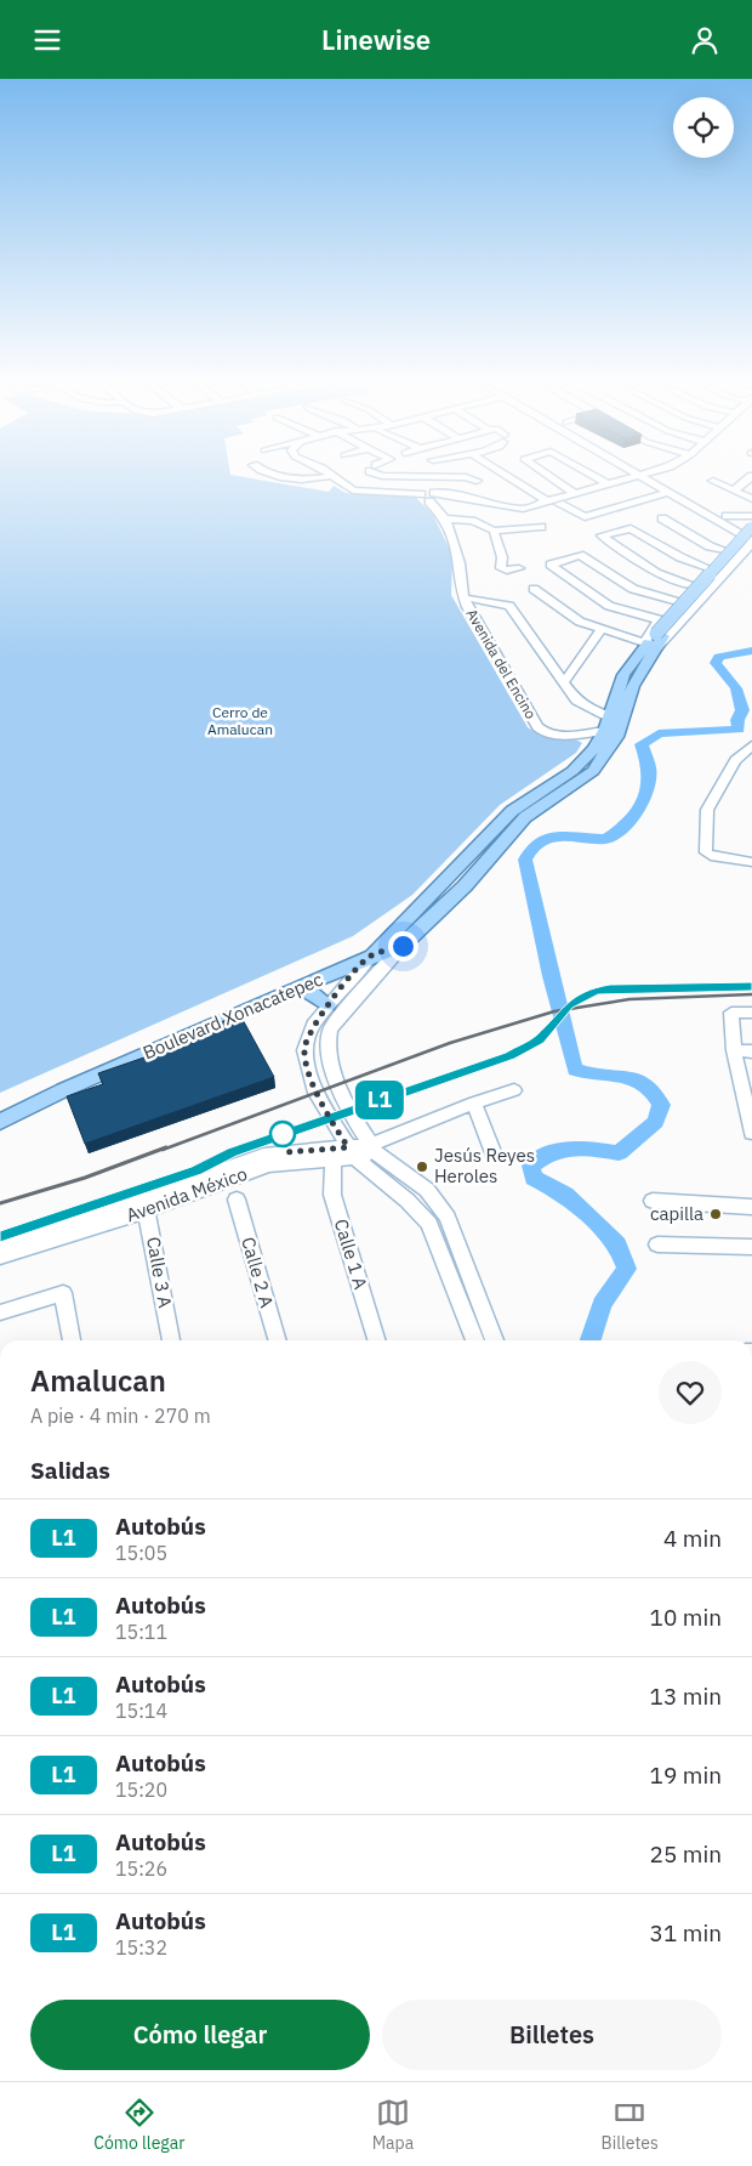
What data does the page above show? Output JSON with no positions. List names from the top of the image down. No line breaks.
{"streets":{"main road":["Boulevard Xonacatepec"],"street":["Avenida del Encino","Avenida México","Calle 1 A","Calle 3 A","Calle 2 A"]},"crossings":[["Avenida del Encino","Boulevard Xonacatepec"],["Avenida México","Calle 1 A"],["Avenida México","Calle 3 A"]],"parks":["Cerro de Amalucan"],"places":["Jesús Reyes Heroles","capilla"],"lines":["bus line L1"],"page":{"header":"Linewise","on_map":"L1","heading":[["Amalucan","A pie · 4 min · 270 m"],"Salidas"],"list":[{"mark":"L1","name":"Autobús","note":"15:05","value":"4 min"},{"mark":"L1","name":"Autobús","note":"15:11","value":"10 min"},{"mark":"L1","name":"Autobús","note":"15:14","value":"13 min"},{"mark":"L1","name":"Autobús","note":"15:20","value":"19 min"},{"mark":"L1","name":"Autobús","note":"15:26","value":"25 min"},{"mark":"L1","name":"Autobús","note":"15:32","value":"31 min"}],"buttons":["Cómo llegar","Billetes"],"tabs":["Cómo llegar","Mapa","Billetes"]}}
